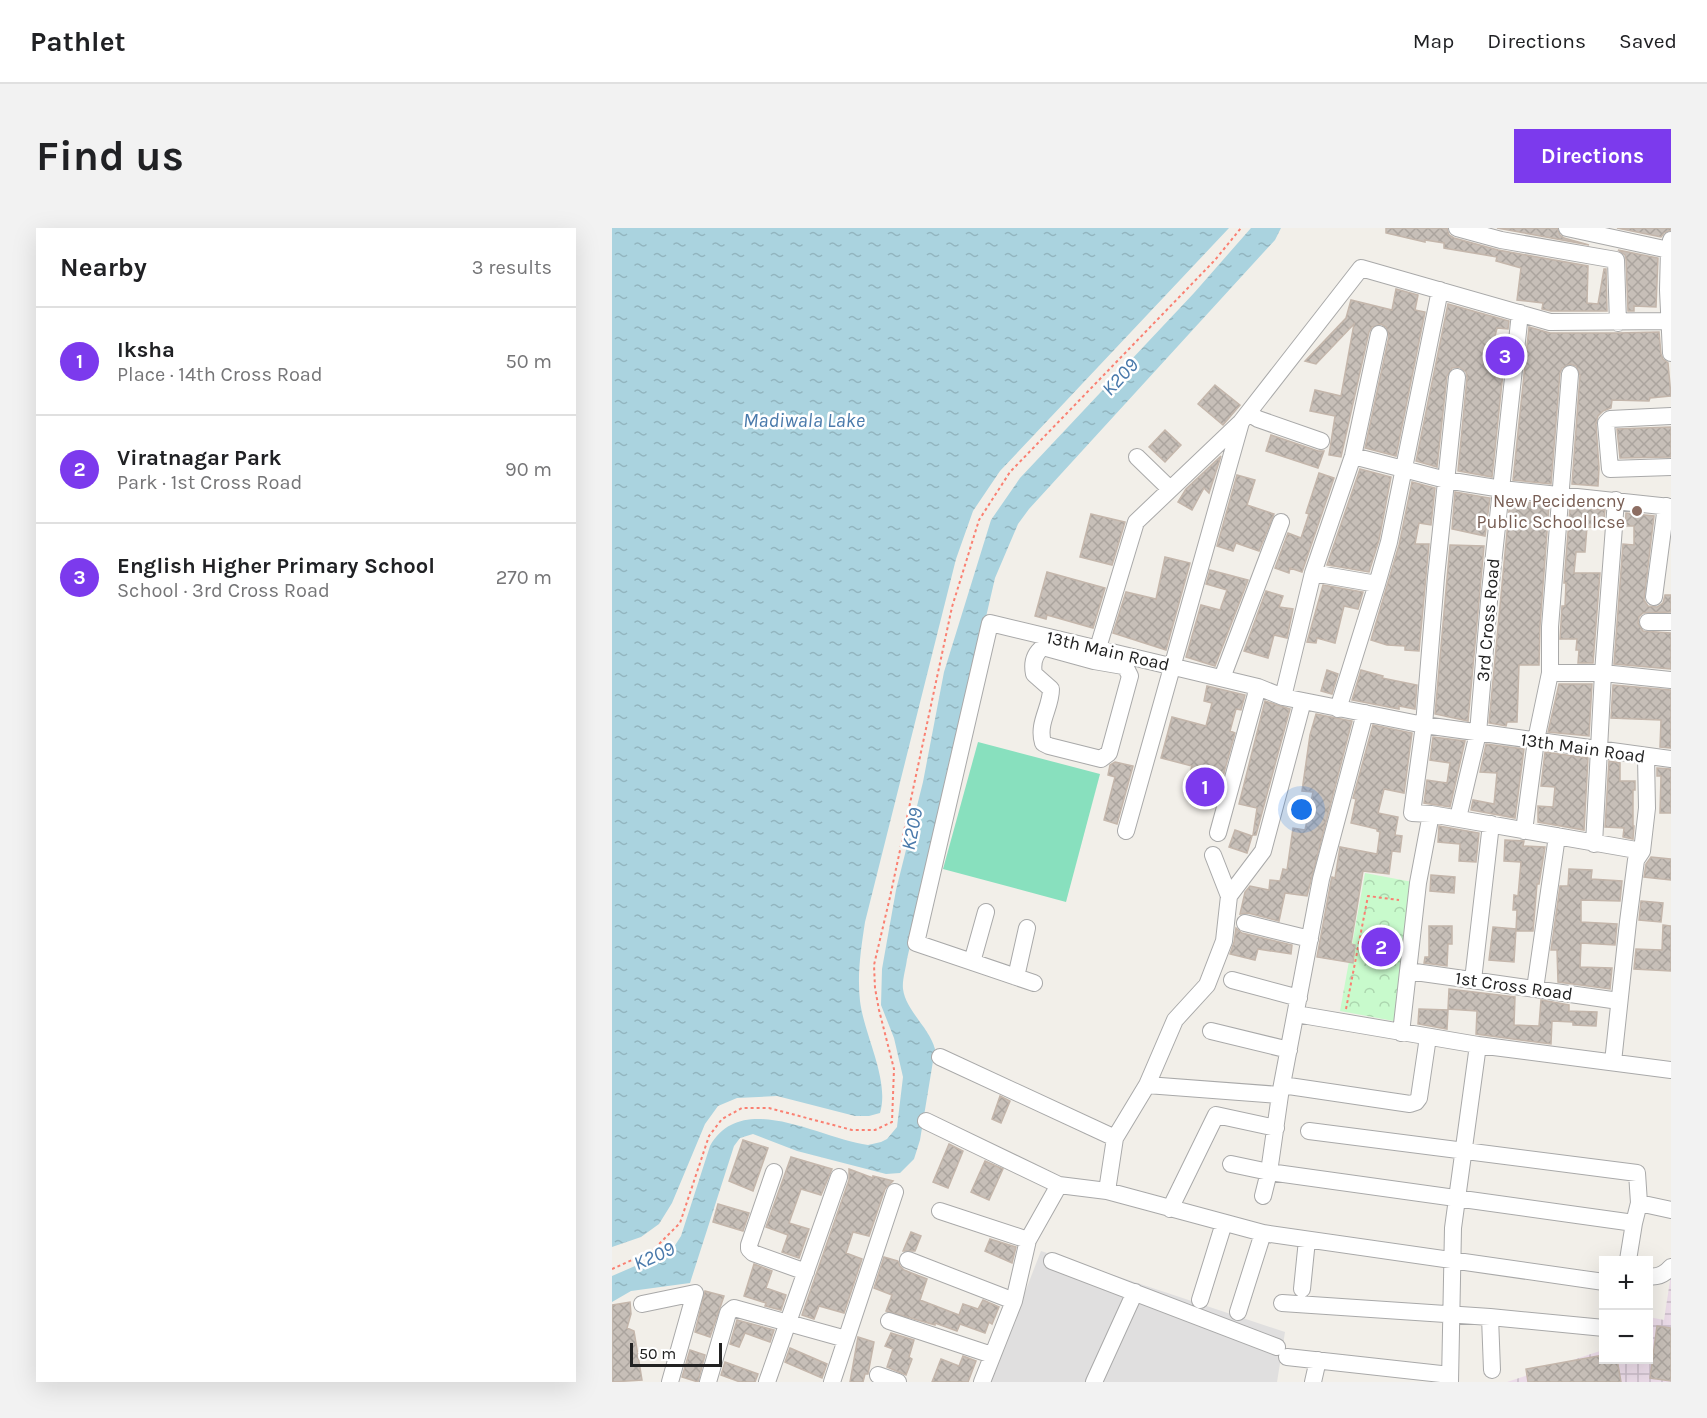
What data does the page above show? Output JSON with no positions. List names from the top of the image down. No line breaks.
{"streets":{"street":["3rd Cross Road","13th Main Road","1st Cross Road"]},"crossings":[["3rd Cross Road","13th Main Road"]],"water":["K209","Madiwala Lake"],"places":["New Pecidencny Public School Icse"],"scale_bar":"50 m","page":{"header":"Pathlet","nav":["Map","Directions","Saved"],"buttons":"Directions","title":"Find us","heading":["Nearby","3 results"],"list":[{"mark":"1","name":"Iksha","note":"Place · 14th Cross Road","value":"50 m"},{"mark":"2","name":"Viratnagar Park","note":"Park · 1st Cross Road","value":"90 m"},{"mark":"3","name":"English Higher Primary School","note":"School · 3rd Cross Road","value":"270 m"}],"pins":["3","1","2"],"map_buttons":["+","−"],"scale":"50 m"}}
